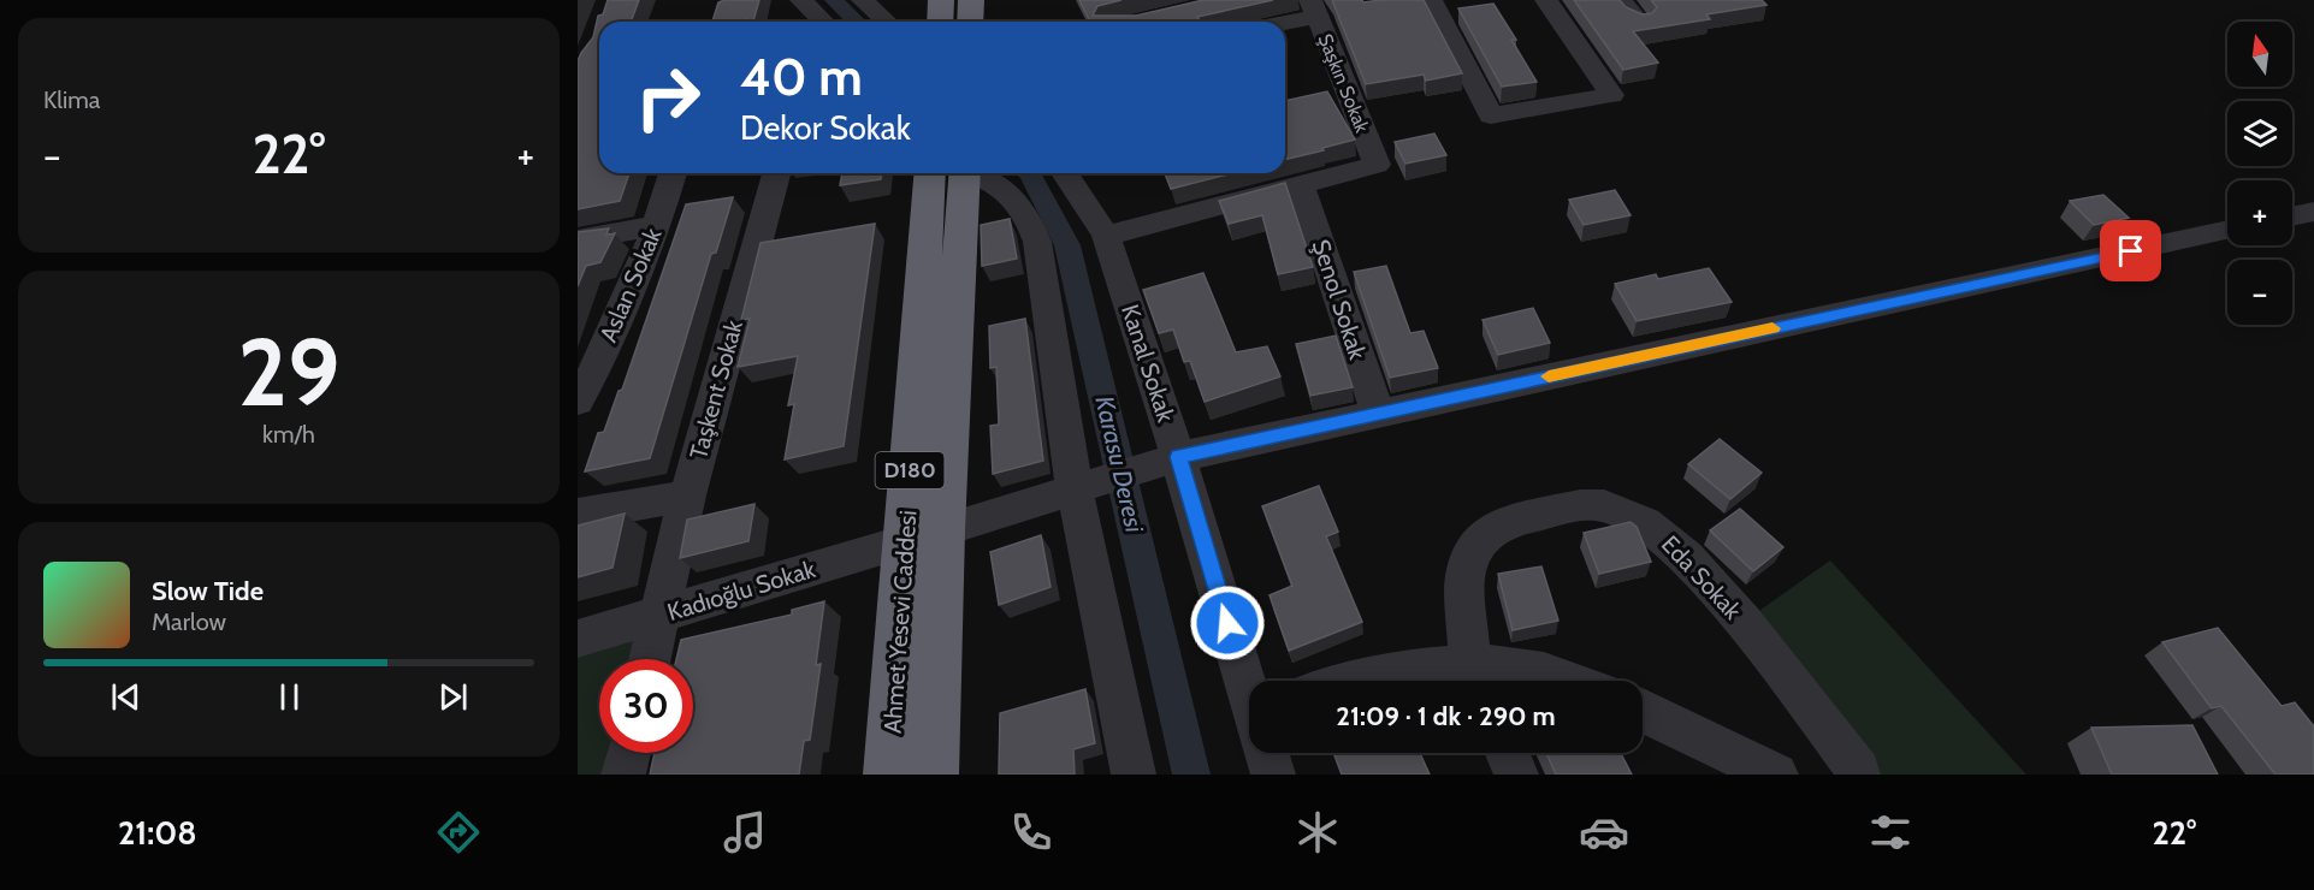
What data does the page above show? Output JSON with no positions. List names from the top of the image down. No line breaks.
{"streets":{"highway":["D180","Ahmet Yesevi Caddesi"],"street":["Şaşkın Sokak","Aslan Sokak","Şenol Sokak","Kanal Sokak","Taşkent Sokak","Eda Sokak","Kadıoğlu Sokak"]},"crossings":[["Şaşkın Sokak","Şenol Sokak"],["Şenol Sokak","Kadıoğlu Sokak"],["Kanal Sokak","Kadıoğlu Sokak"],["Taşkent Sokak","Kadıoğlu Sokak"],["Kadıoğlu Sokak","Ahmet Yesevi Caddesi"]],"water":["Karasu Deresi"],"north":"top","page":{"tile":["Klima",["29","km/h"]],"map_buttons":["+","−"],"turn":["40 m","Dekor Sokak"],"heat":["−","22°","+"],"song":["Slow Tide","Marlow"],"limit":"30","trip":"21:09 · 1 dk · 290 m","tabs":["21:08","22°"]}}
